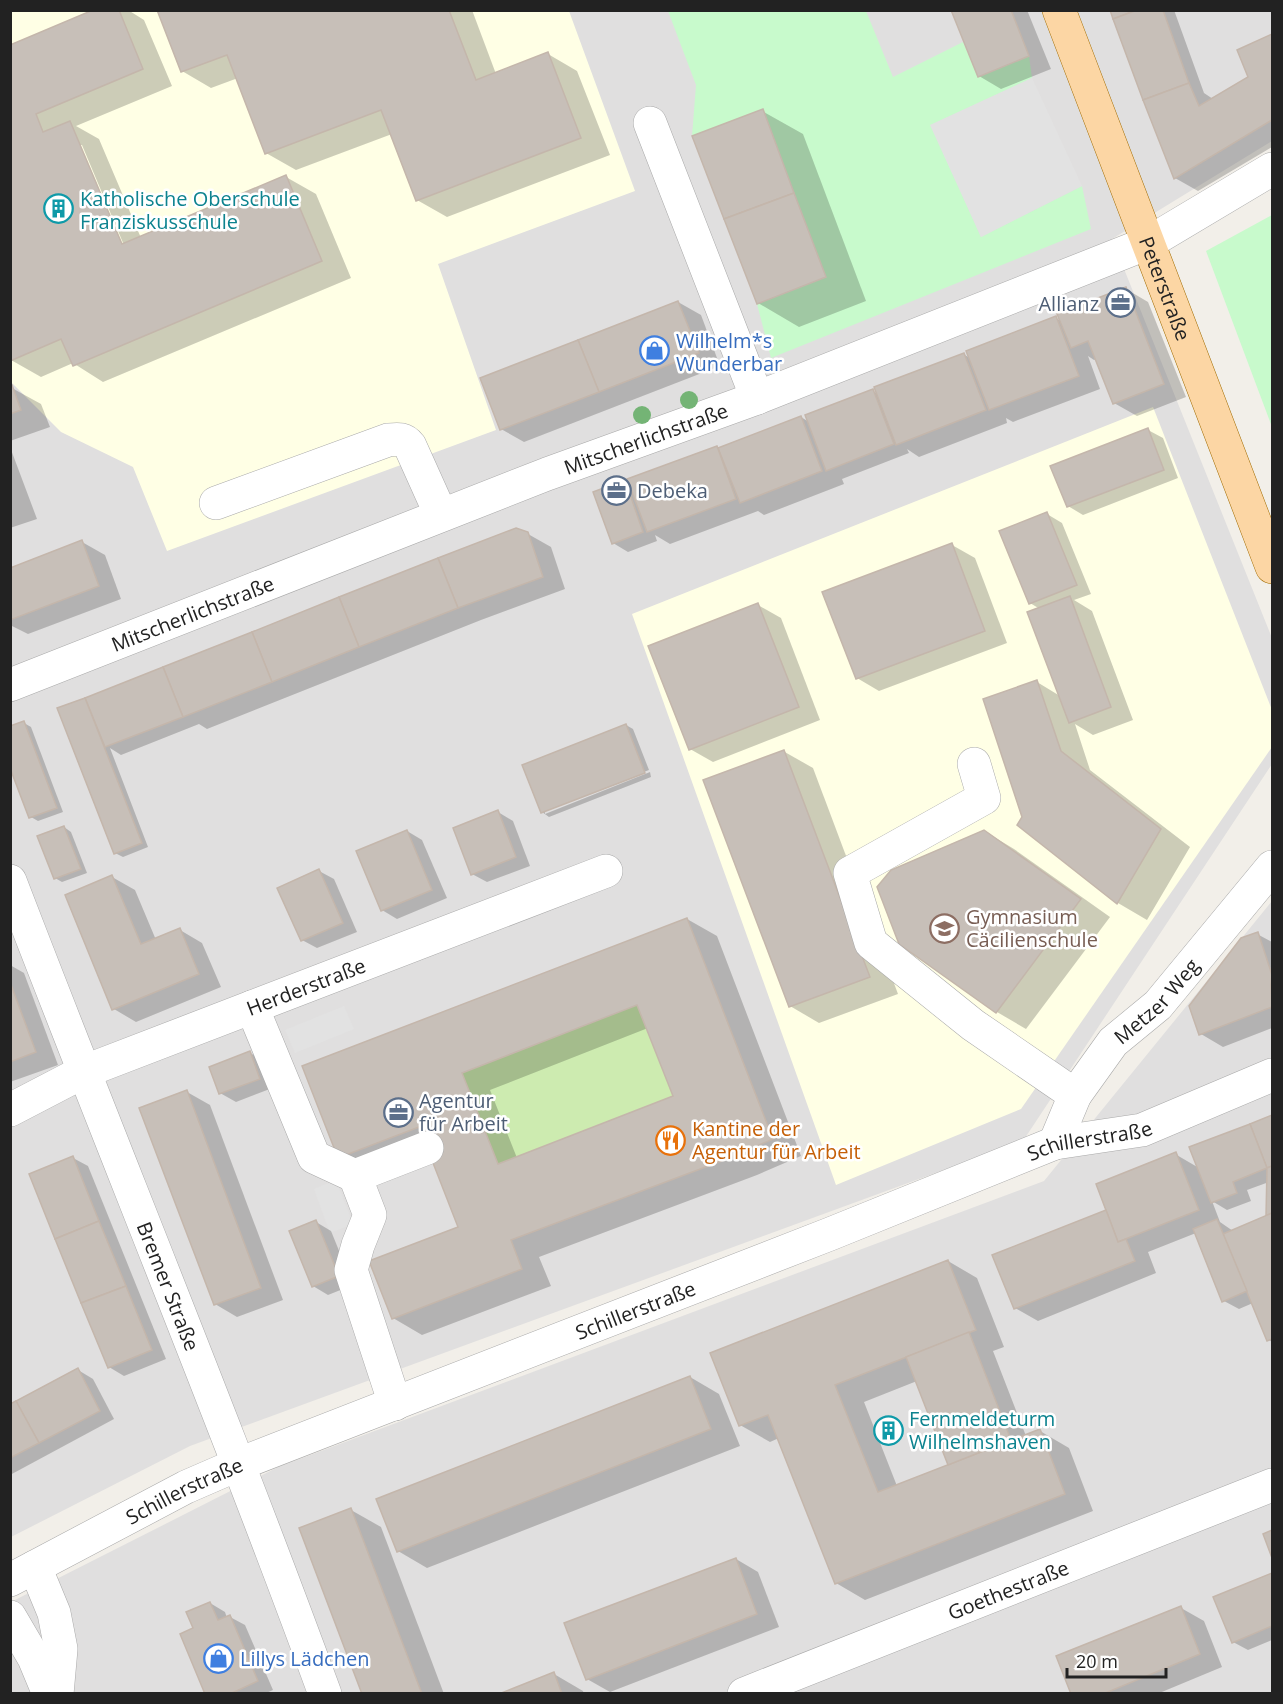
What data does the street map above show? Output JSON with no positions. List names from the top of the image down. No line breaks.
{"streets":{"main road":["Peterstraße"],"street":["Mitscherlichstraße","Herderstraße","Metzer Weg","Schillerstraße","Bremer Straße","Goethestraße"]},"crossings":[["Peterstraße","Mitscherlichstraße"],["Herderstraße","Bremer Straße"],["Metzer Weg","Schillerstraße"],["Schillerstraße","Bremer Straße"]],"places":{"building":["Katholische Oberschule Franziskusschule","Fernmeldeturm Wilhelmshaven"],"office":["Allianz","Debeka","Agentur für Arbeit"],"shop":["Wilhelm*s Wunderbar","Lillys Lädchen"],"school or university":["Gymnasium Cäcilienschule"],"restaurant":["Kantine der Agentur für Arbeit"]},"scale_bar":"20 m"}
